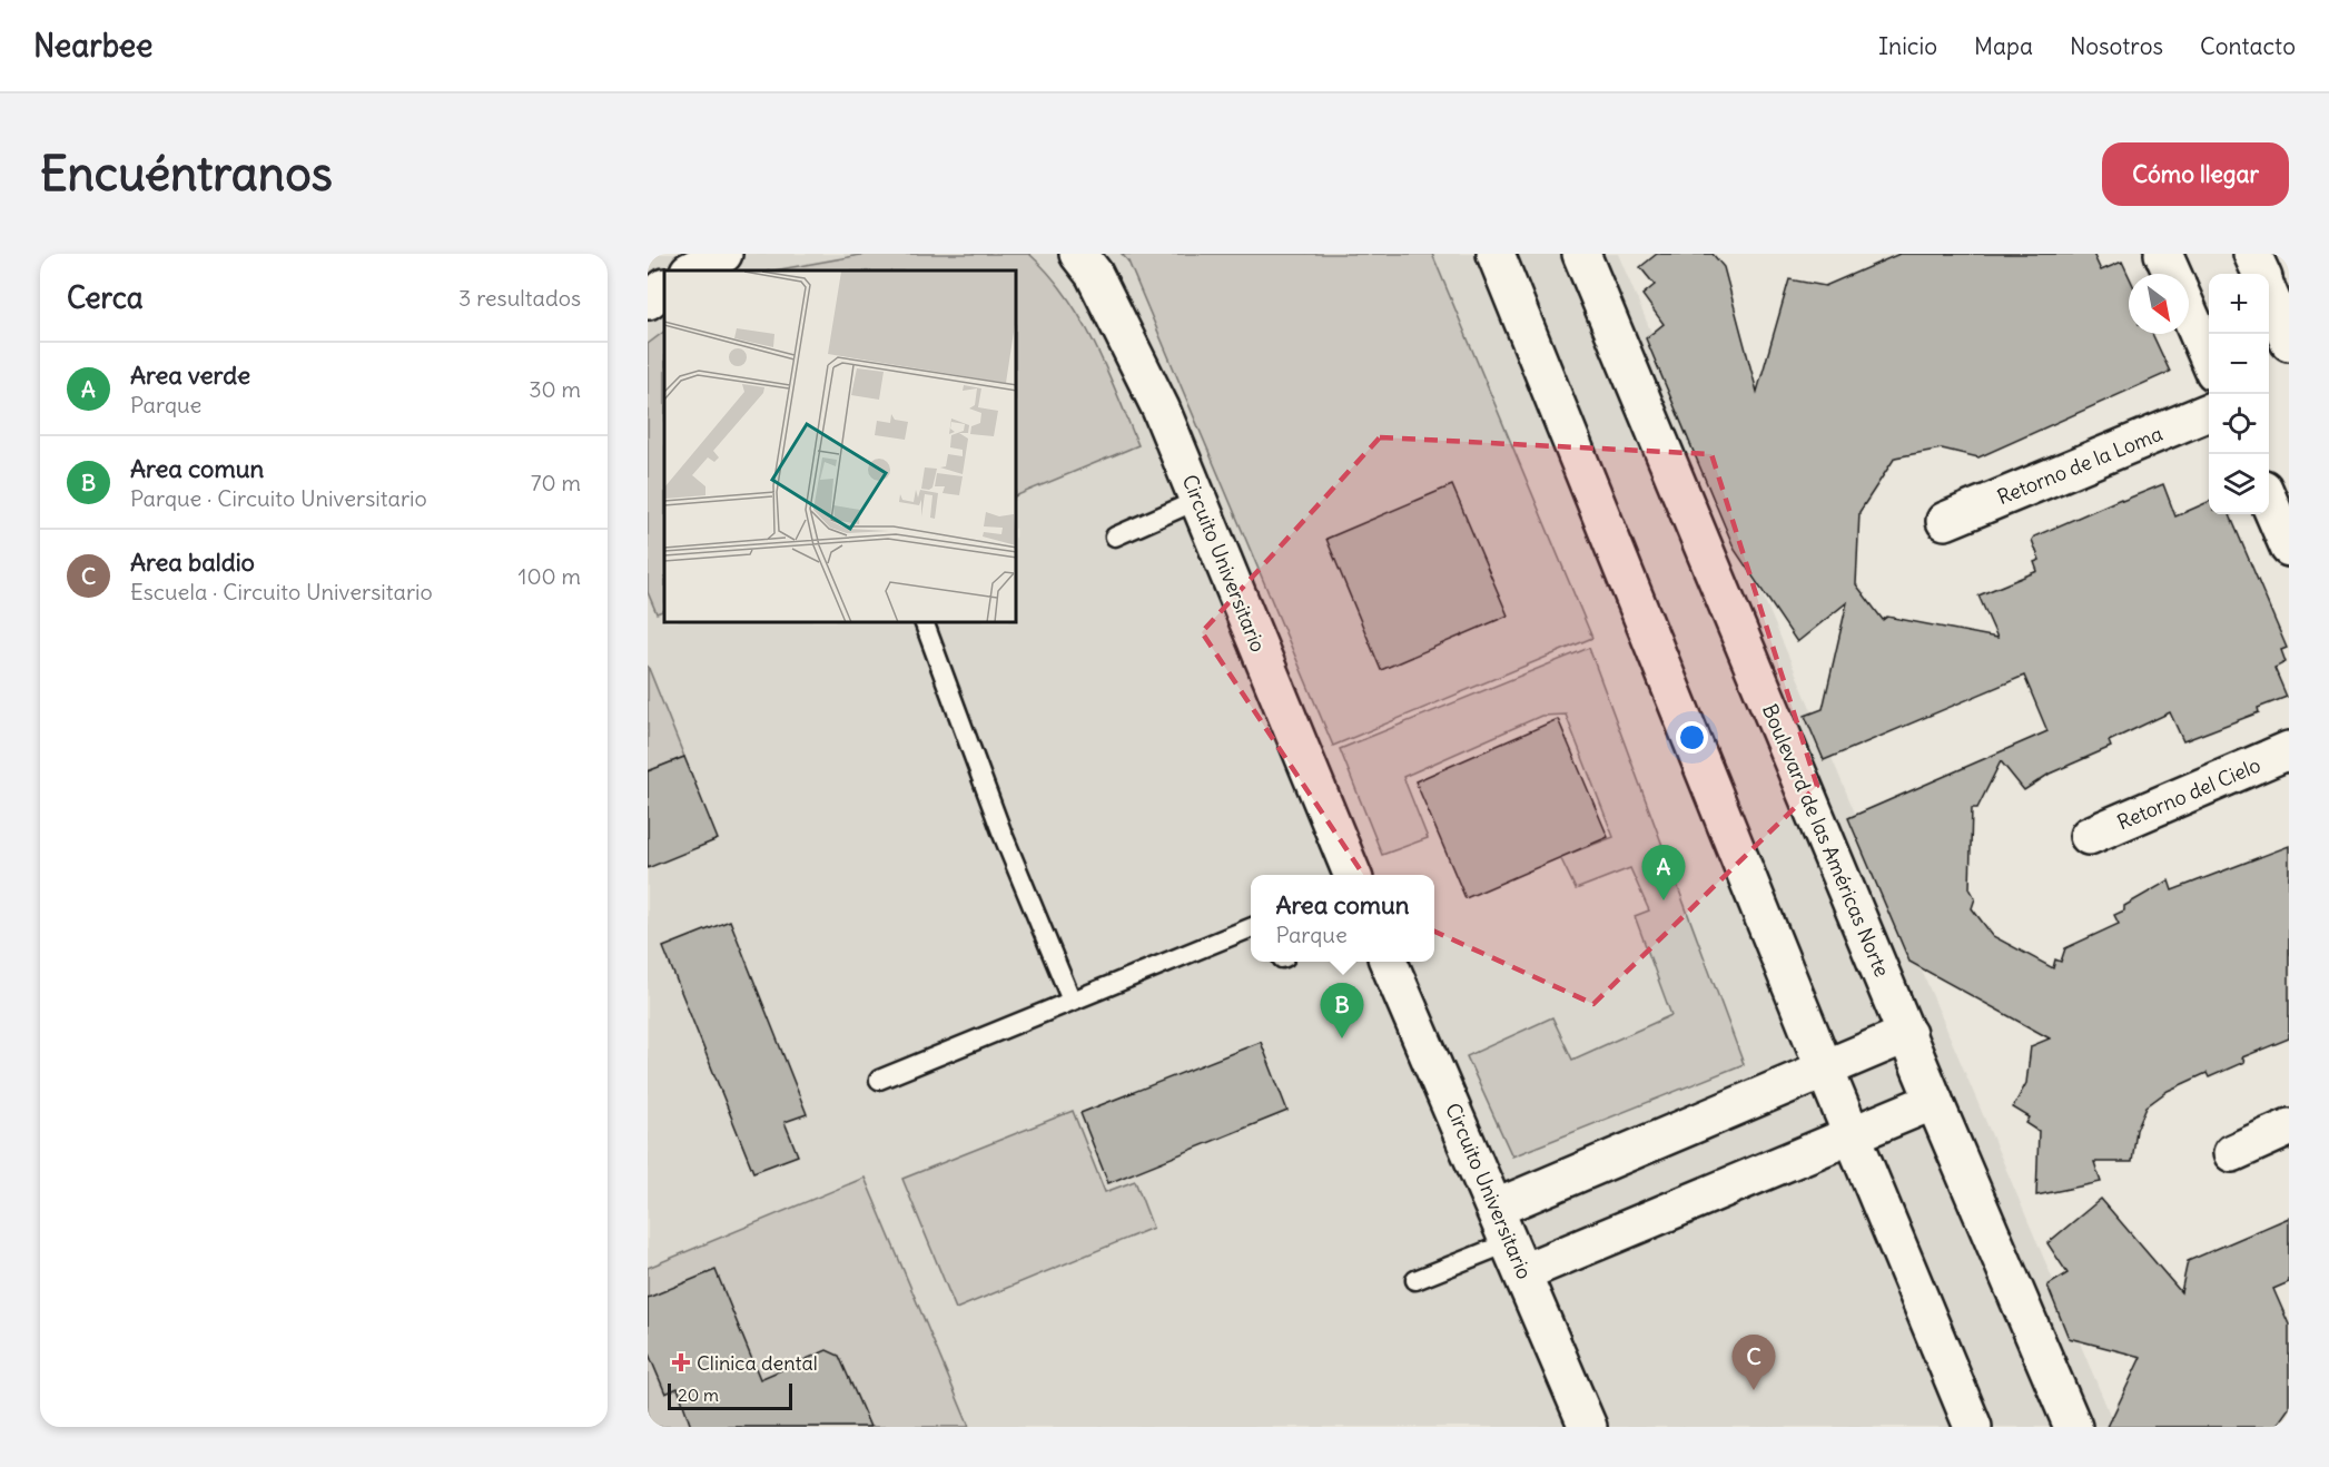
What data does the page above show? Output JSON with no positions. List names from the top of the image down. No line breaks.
{"streets":{"street":["Retorno de la Loma","Circuito Universitario","Retorno del Cielo","Boulevard de las Américas Norte"]},"places":{"health":["Clinica dental"]},"scale_bar":"20 m","north":"bottom right","page":{"header":"Nearbee","nav":["Inicio","Mapa","Nosotros","Contacto"],"buttons":"Cómo llegar","title":"Encuéntranos","heading":["Cerca","3 resultados"],"map_buttons":["+","−"],"list":[{"mark":"A","name":"Area verde","note":"Parque","value":"30 m"},{"mark":"B","name":"Area comun","note":"Parque · Circuito Universitario","value":"70 m"},{"mark":"C","name":"Area baldio","note":"Escuela · Circuito Universitario","value":"100 m"}],"pins":["A","B","C"],"popup":["Area comun","Parque"],"scale":"20 m"}}
